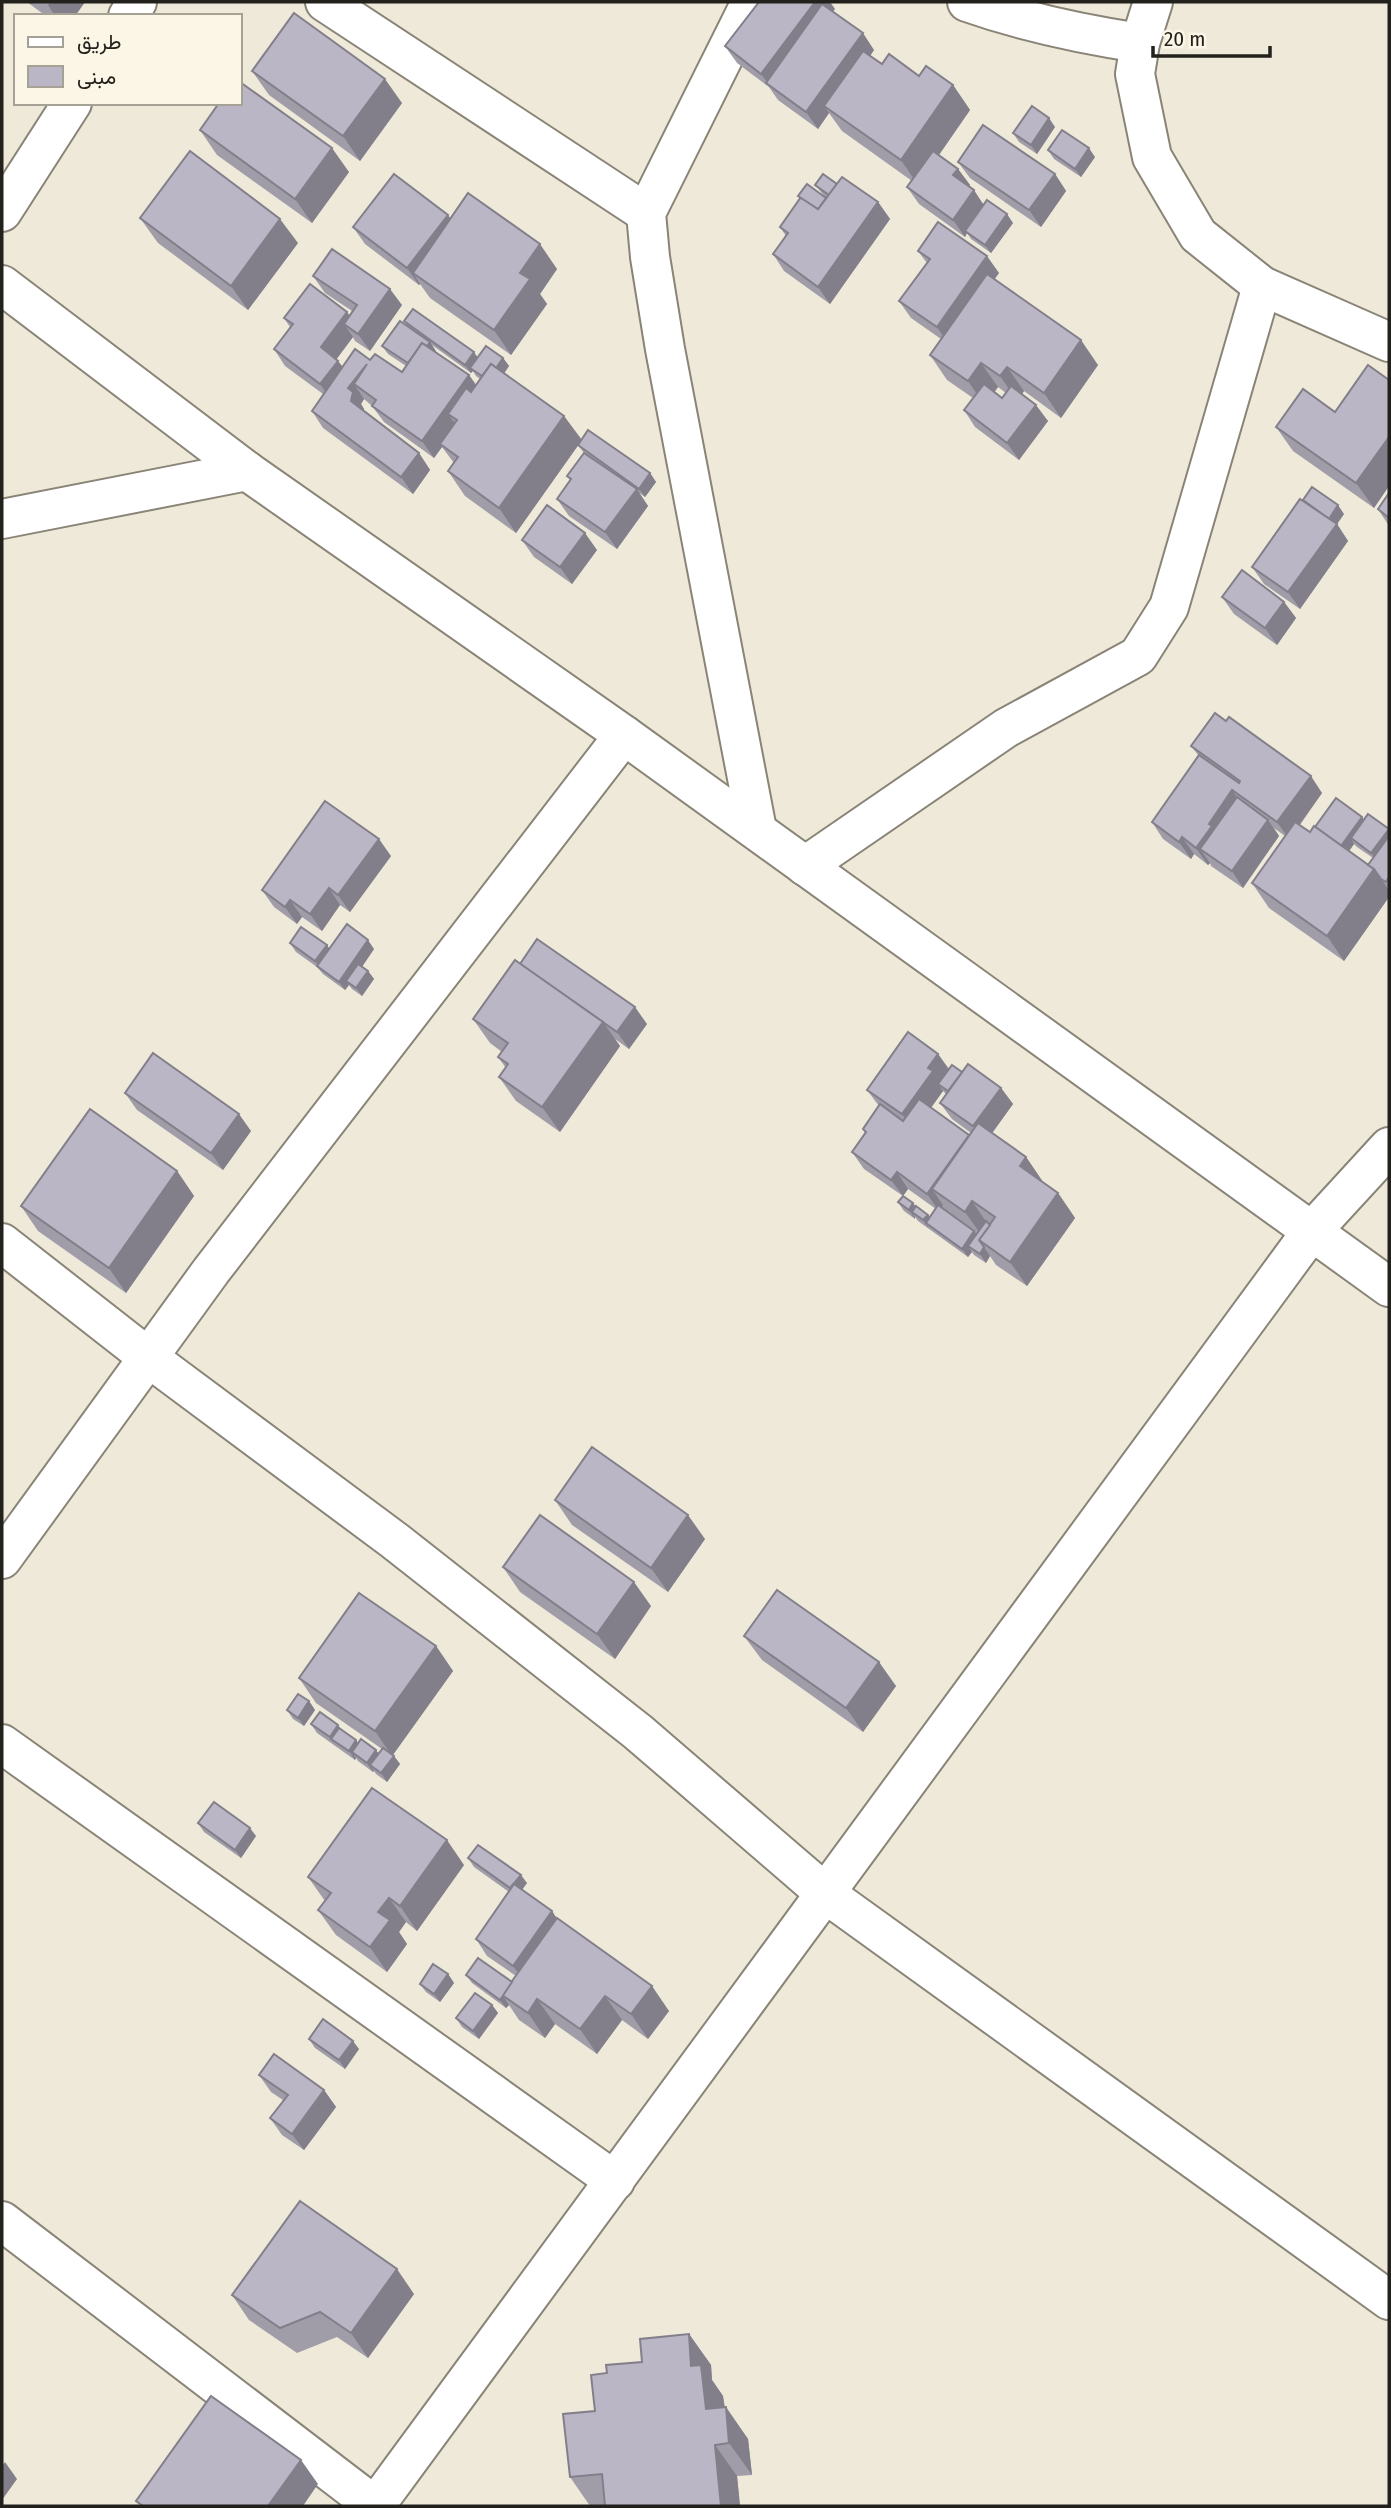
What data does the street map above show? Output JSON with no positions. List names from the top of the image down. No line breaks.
{"legend":["طريق","مبنى"],"scale_bar":"20 m"}
